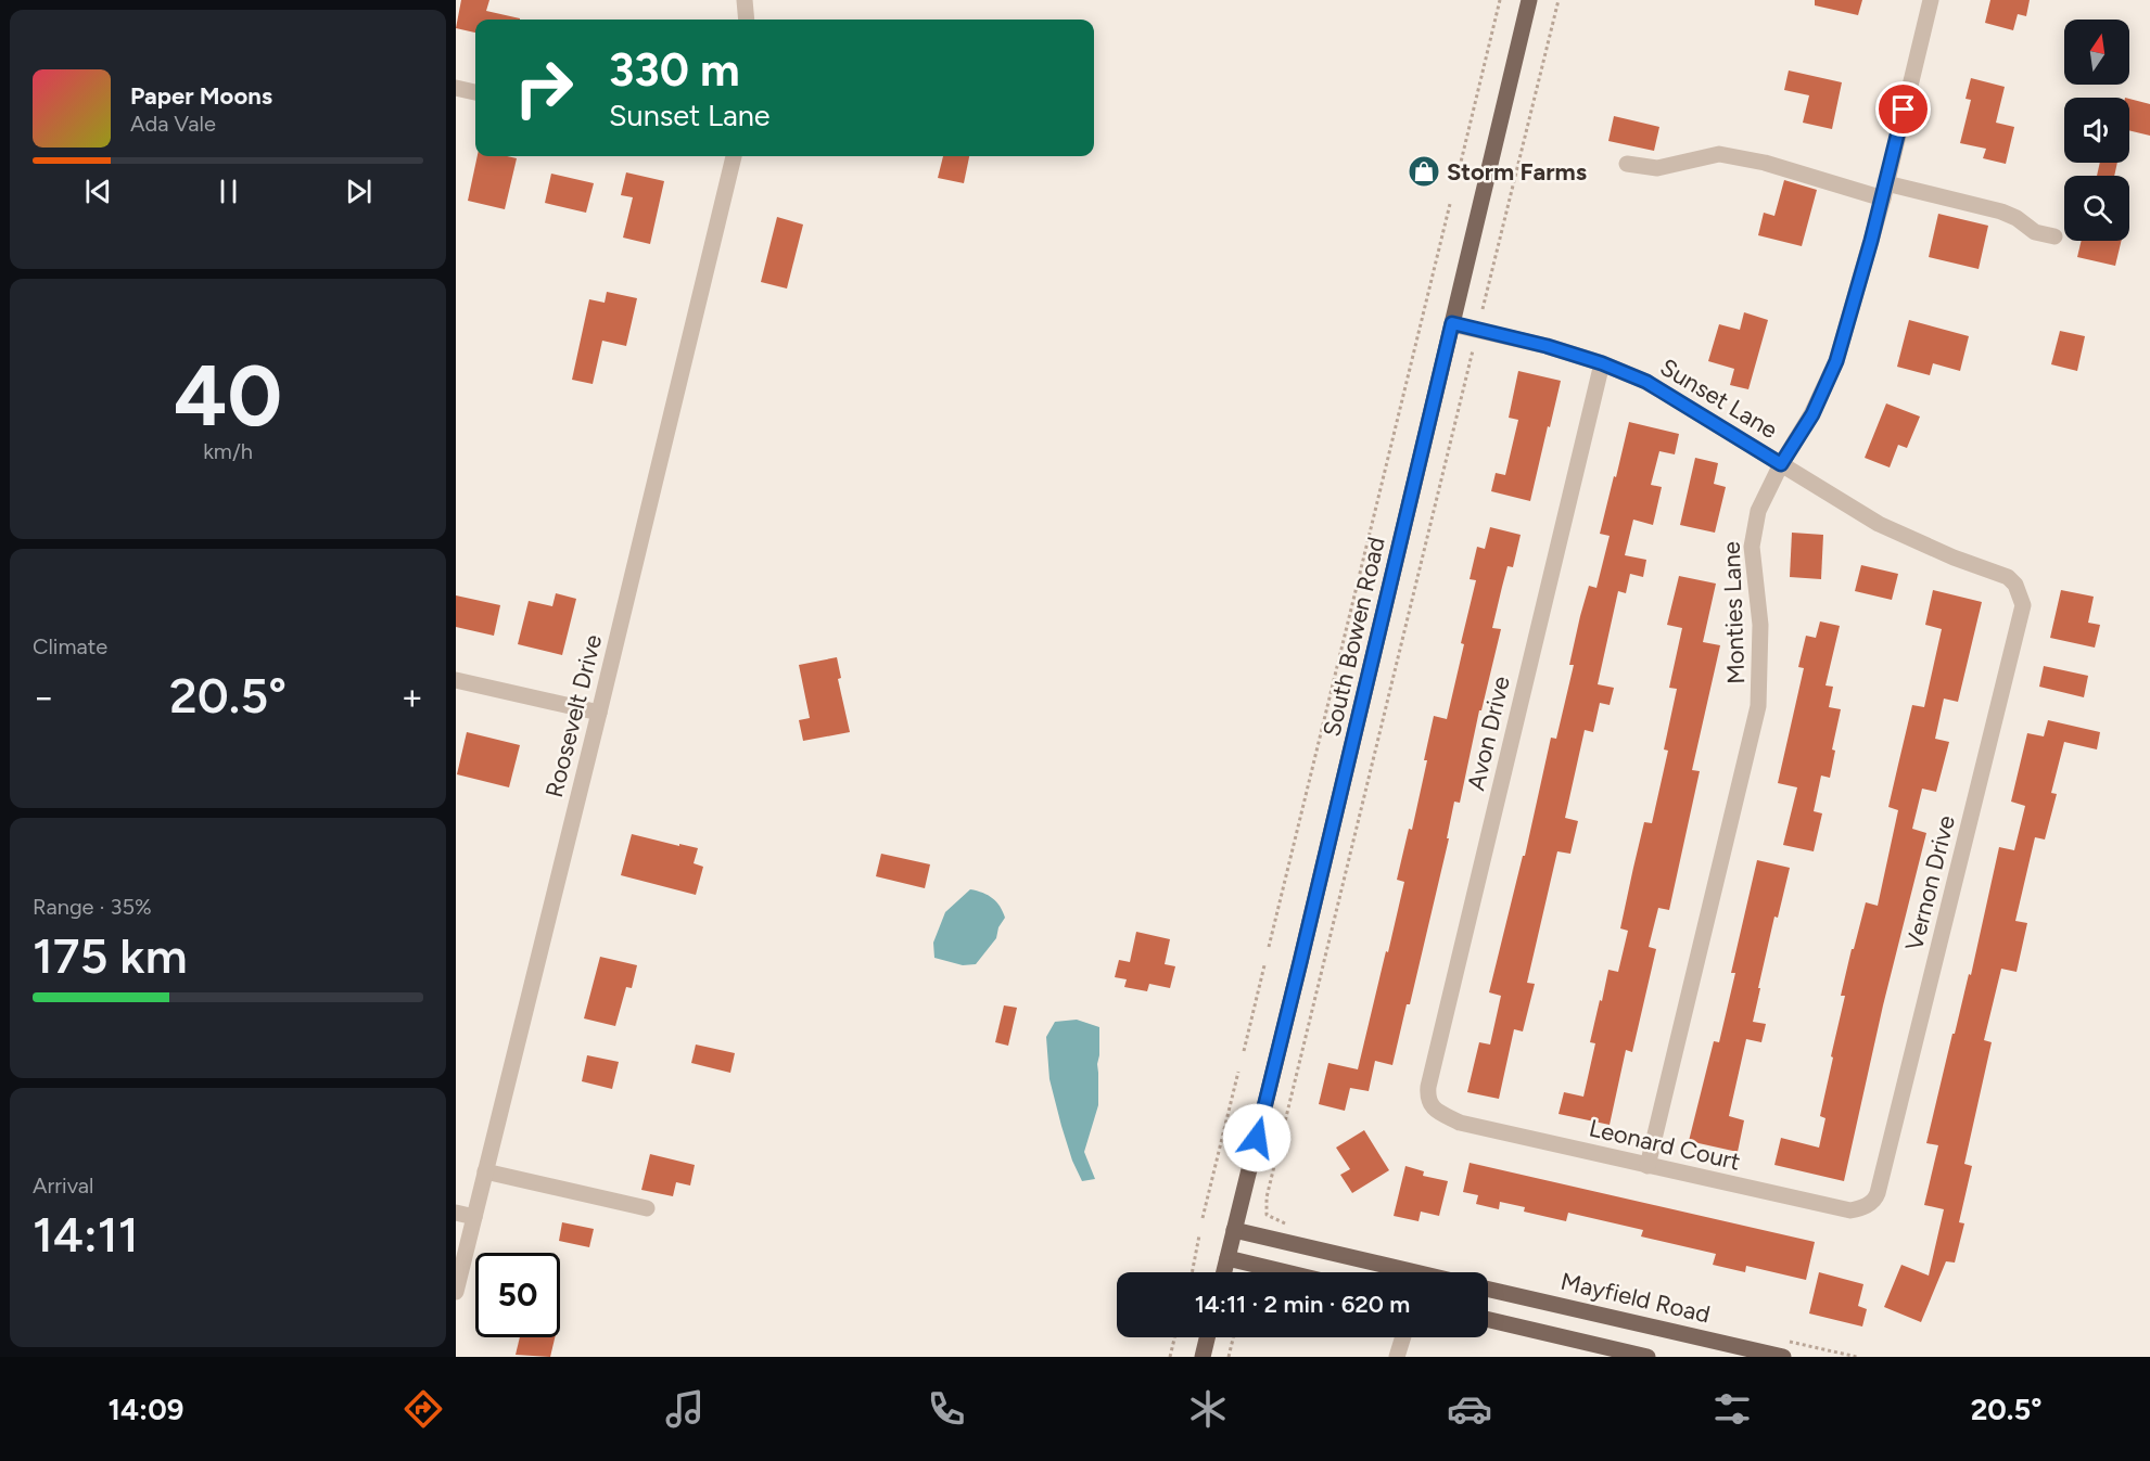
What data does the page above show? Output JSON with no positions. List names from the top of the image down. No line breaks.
{"streets":{"main road":["South Bowen Road","Mayfield Road"],"street":["Sunset Lane","Monties Lane","Roosevelt Drive","Avon Drive","Vernon Drive","Leonard Court"]},"crossings":[["Sunset Lane","Monties Lane"],["Sunset Lane","South Bowen Road"],["Sunset Lane","Avon Drive"],["Sunset Lane","Vernon Drive"],["Monties Lane","Leonard Court"],["Avon Drive","Leonard Court"],["Vernon Drive","Leonard Court"]],"places":{"shop":["Storm Farms"]},"north":"top","page":{"turn":["330 m","Sunset Lane"],"song":["Paper Moons","Ada Vale"],"tile":[["40","km/h"],"Climate",["Range · 35%","175 km"],["Arrival","14:11"]],"heat":["−","20.5°","+"],"limit":"50","trip":"14:11 · 2 min · 620 m","tabs":["14:09","20.5°"]}}
